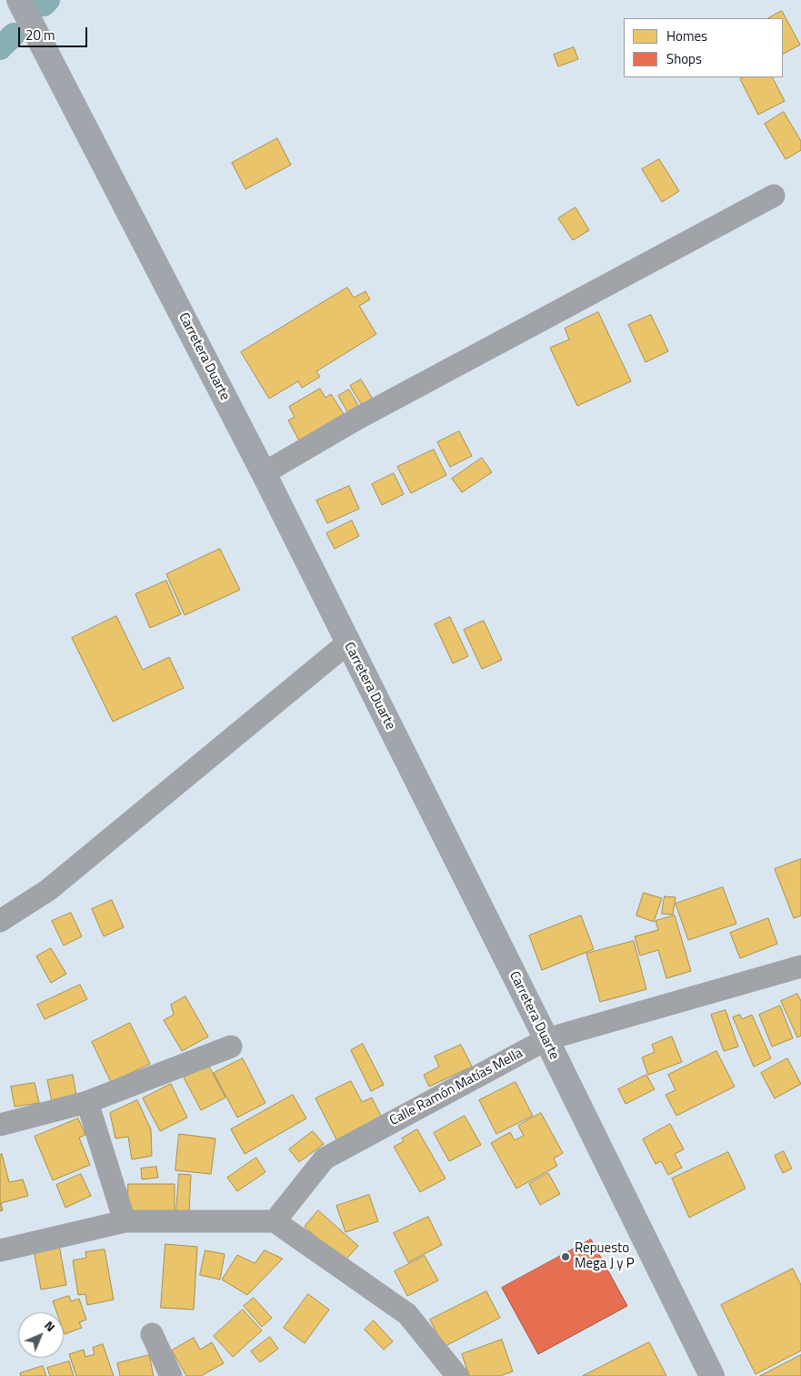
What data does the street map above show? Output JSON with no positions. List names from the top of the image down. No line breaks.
{"streets":{"main road":["Carretera Duarte"],"street":["Calle Ramón Matías Mella"]},"crossings":[["Carretera Duarte","Calle Ramón Matías Mella"]],"places":["Repuesto Mega J y P"],"legend":["Homes","Shops"],"scale_bar":"20 m","north":"top right"}
